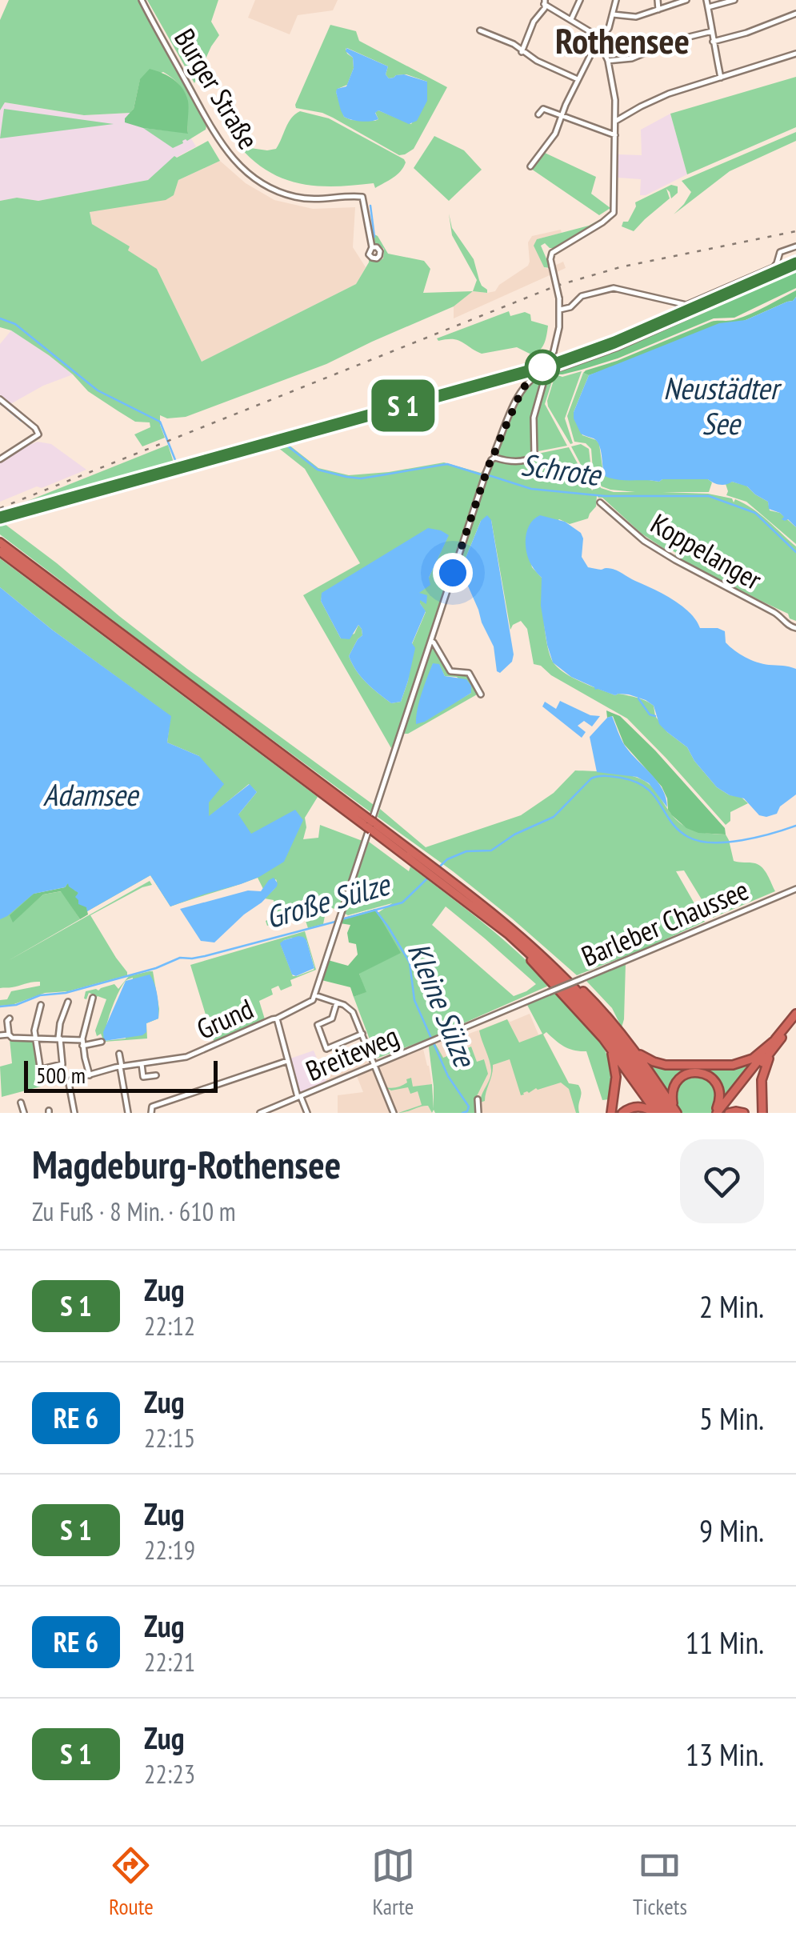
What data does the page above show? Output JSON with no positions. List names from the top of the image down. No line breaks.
{"streets":{"street":["Burger Straße","Koppelanger","Barleber Chaussee","Grund","Breiteweg"]},"crossings":[["Barleber Chaussee","Breiteweg"]],"districts":["Rothensee"],"water":["Neustädter See","Schrote","Adamsee","Große Sülze","Kleine Sülze"],"scale_bar":"500 m","page":{"on_map":"S 1","scale":"500 m","heading":["Magdeburg-Rothensee","Zu Fuß · 8 Min. · 610 m"],"list":[{"mark":"S 1","name":"Zug","note":"22:12","value":"2 Min."},{"mark":"RE 6","name":"Zug","note":"22:15","value":"5 Min."},{"mark":"S 1","name":"Zug","note":"22:19","value":"9 Min."},{"mark":"RE 6","name":"Zug","note":"22:21","value":"11 Min."},{"mark":"S 1","name":"Zug","note":"22:23","value":"13 Min."}],"tabs":["Route","Karte","Tickets"]}}
